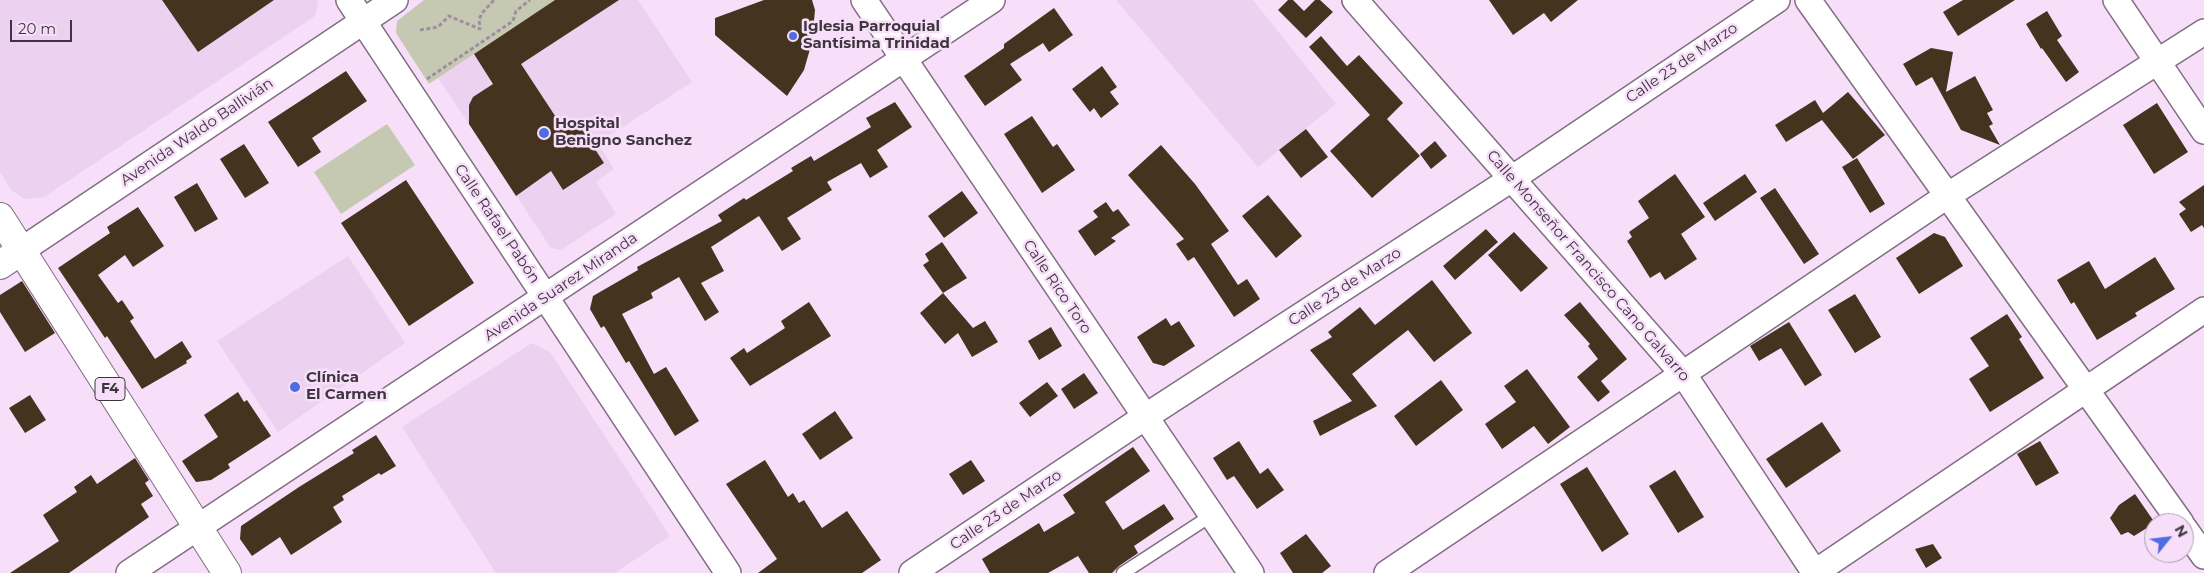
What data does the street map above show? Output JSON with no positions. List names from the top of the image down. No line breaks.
{"streets":{"highway":["F4"],"street":["Calle 23 de Marzo","Avenida Waldo Ballivián","Calle Rafael Pabón","Calle Monseñor Francisco Cano Galvarro","Avenida Suarez Miranda","Calle Rico Toro"]},"crossings":[["Calle 23 de Marzo","Calle Monseñor Francisco Cano Galvarro"],["Calle 23 de Marzo","Calle Rico Toro"],["Avenida Waldo Ballivián","Calle Rafael Pabón"],["Avenida Waldo Ballivián","F4"],["Calle Rafael Pabón","Avenida Suarez Miranda"],["Avenida Suarez Miranda","Calle Rico Toro"],["Avenida Suarez Miranda","F4"]],"places":["Iglesia Parroquial Santísima Trinidad","Hospital Benigno Sanchez","Clínica El Carmen"],"scale_bar":"20 m","north":"top right"}
